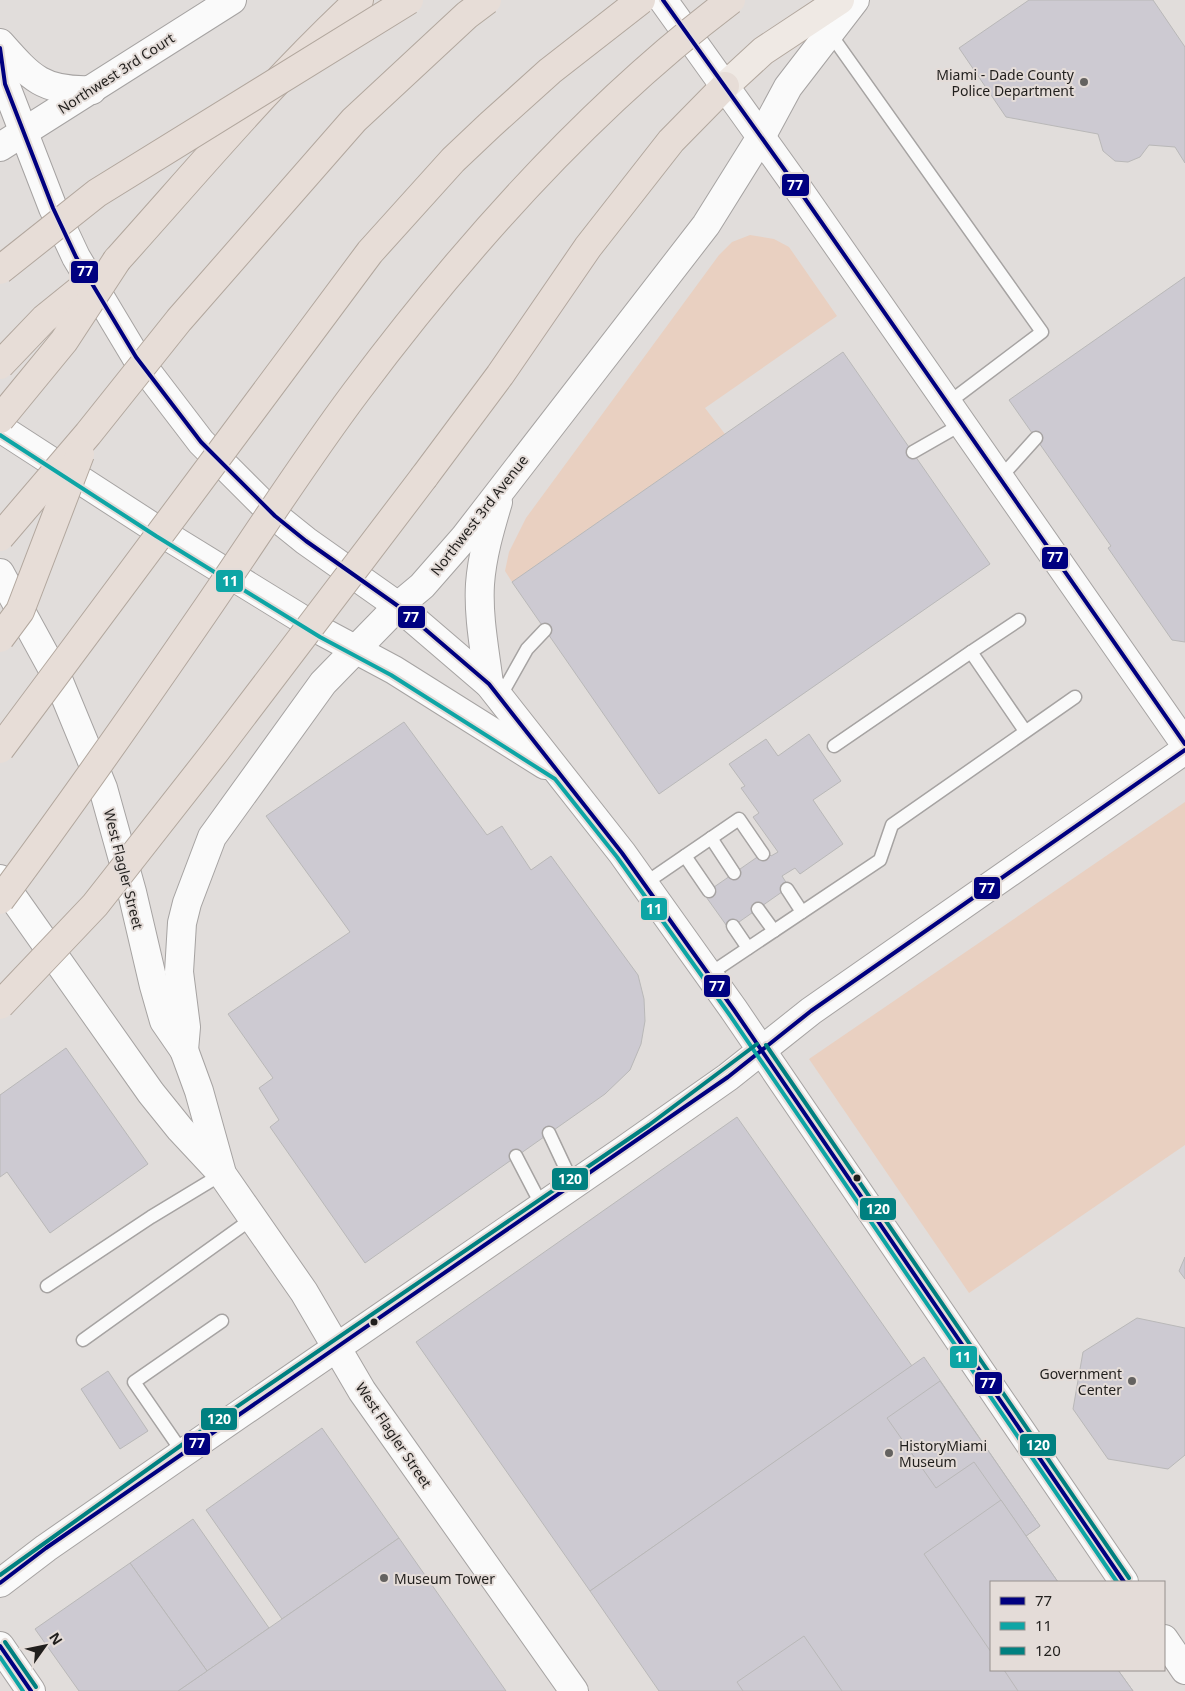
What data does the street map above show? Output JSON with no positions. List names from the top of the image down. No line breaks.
{"streets":{"main road":["Northwest 3rd Court","Northwest 3rd Avenue","West Flagler Street"]},"crossings":[["Northwest 3rd Avenue","West Flagler Street"]],"places":["Miami - Dade County Police Department","Government Center","HistoryMiami Museum","Museum Tower"],"lines":["transit line 77","transit line 11","transit line 120"],"legend":["77","11","120"],"north":"top right"}
